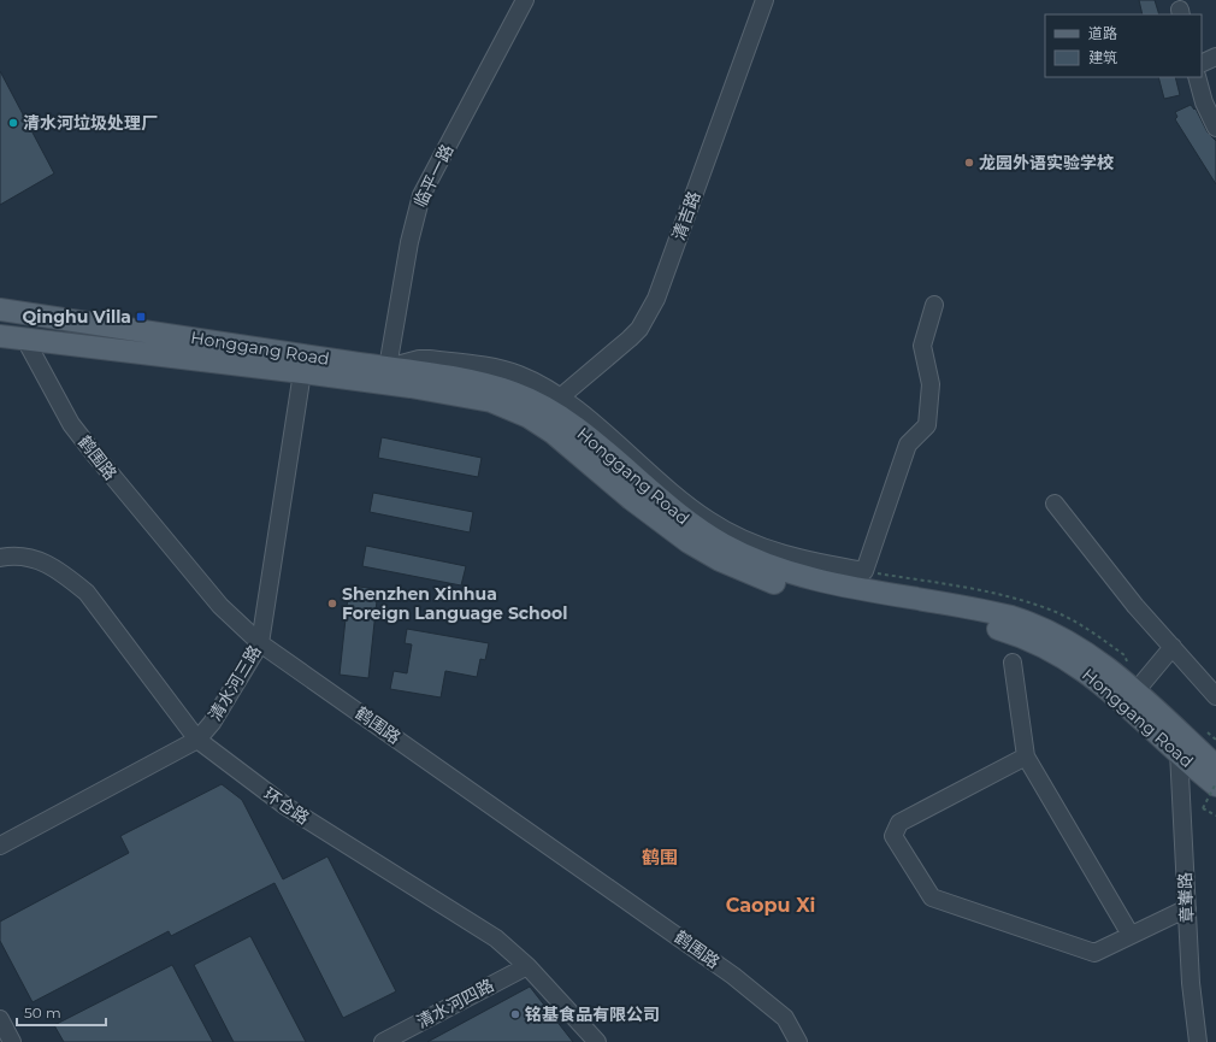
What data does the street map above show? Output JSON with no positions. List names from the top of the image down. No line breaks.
{"streets":{"main road":["Honggang Road"],"street":["临平一路","清吉路","鹤围路","清水河三路","环仓路","章輋路","清水河四路"]},"crossings":[["临平一路","Honggang Road"],["Honggang Road","鹤围路"],["Honggang Road","清水河三路"],["Honggang Road","章輋路"],["鹤围路","清水河三路"],["清水河三路","环仓路"],["环仓路","清水河四路"]],"districts":["鹤围","Caopu Xi"],"places":{"other":["清水河垃圾处理厂","龙园外语实验学校","Shenzhen Xinhua Foreign Language School","铭基食品有限公司"],"transit":["Qinghu Villa"]},"legend":["道路","建筑"],"scale_bar":"50 m"}
